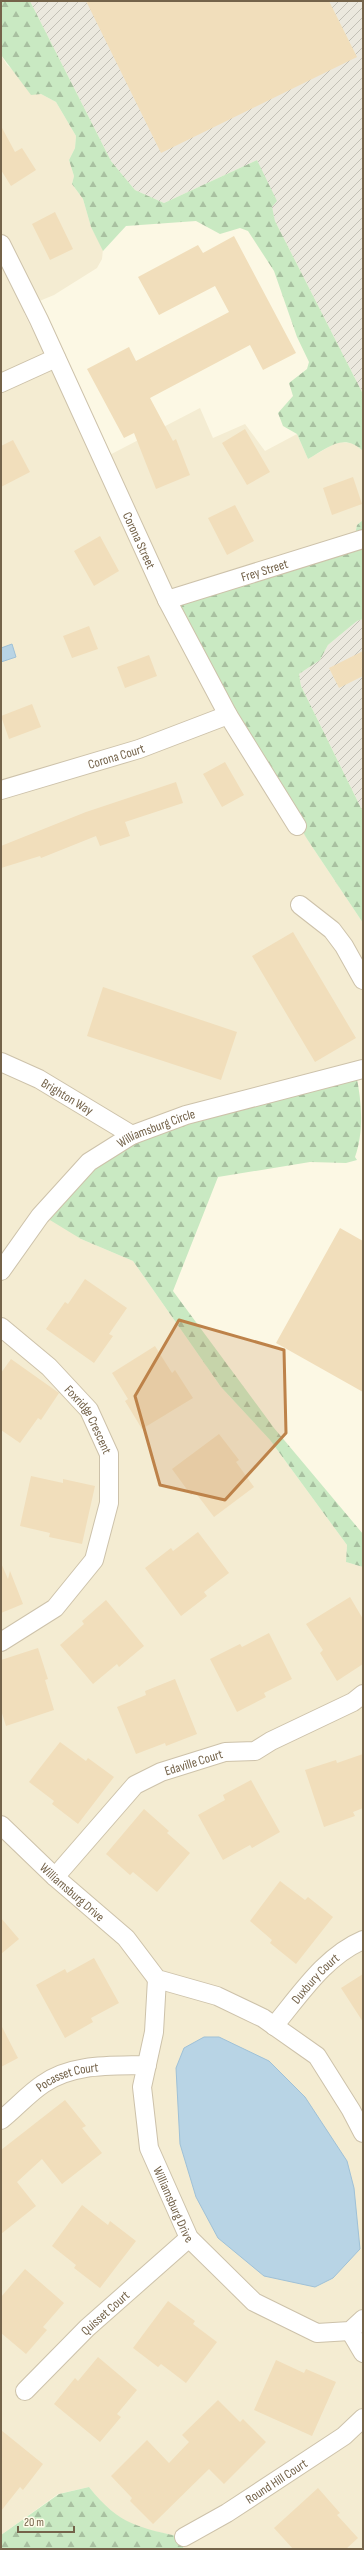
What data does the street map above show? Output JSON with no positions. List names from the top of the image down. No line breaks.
{"streets":{"street":["Corona Street","Frey Street","Corona Court","Brighton Way","Williamsburg Circle","Foxridge Crescent","Edaville Court","Williamsburg Drive","Duxbury Court","Pocasset Court","Quisset Court","Round Hill Court"]},"crossings":[["Corona Street","Frey Street"],["Corona Street","Corona Court"],["Brighton Way","Williamsburg Circle"],["Edaville Court","Williamsburg Drive"],["Williamsburg Drive","Pocasset Court"],["Williamsburg Drive","Quisset Court"]],"scale_bar":"20 m"}
